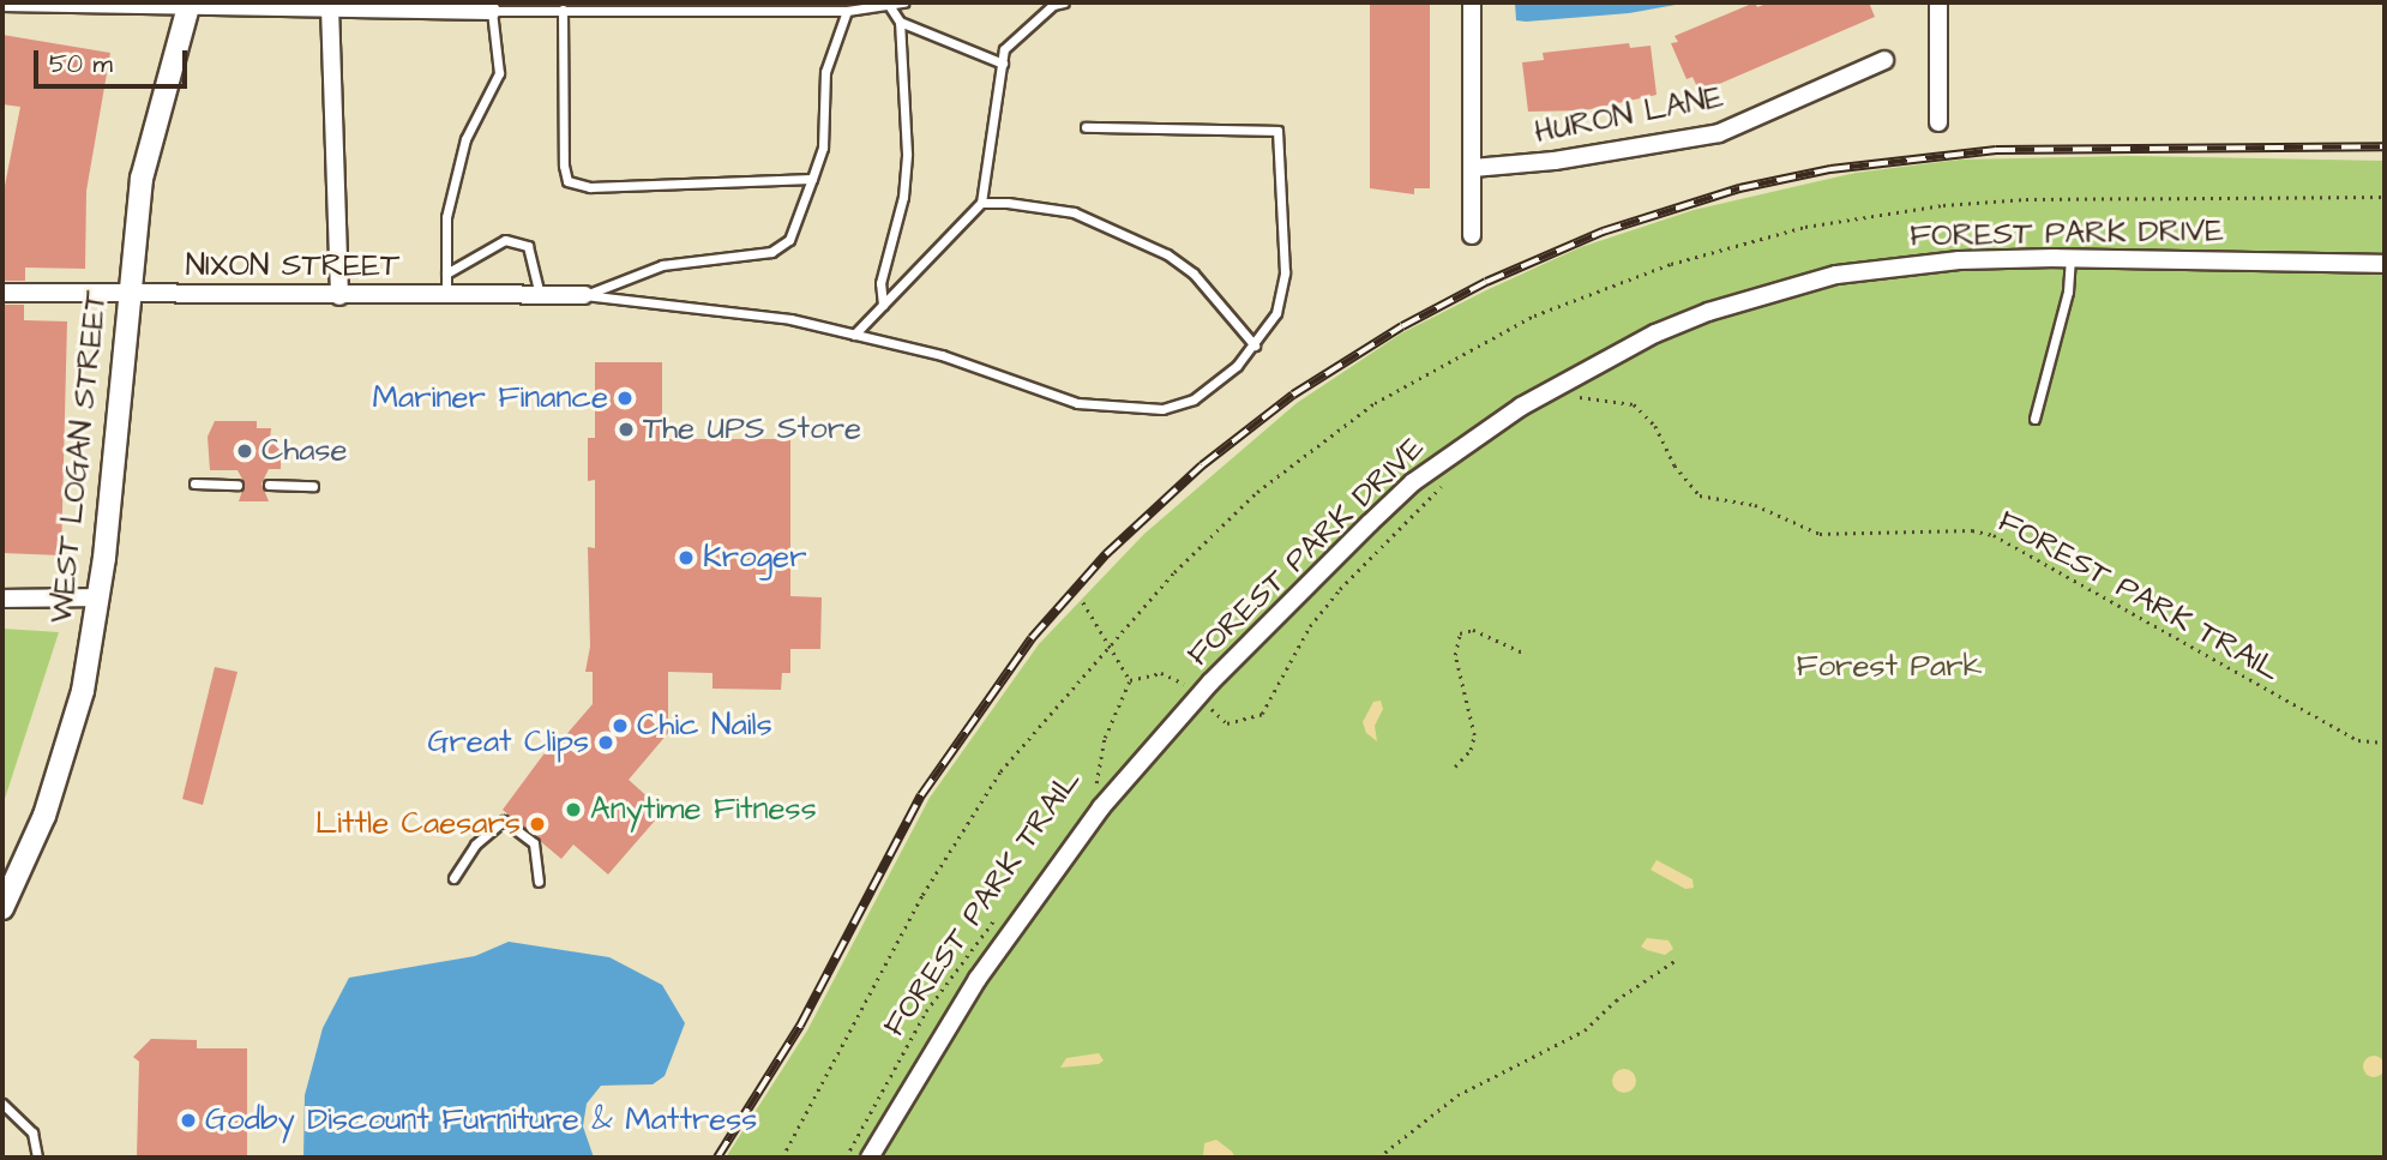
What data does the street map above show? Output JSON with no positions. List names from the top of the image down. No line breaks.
{"streets":{"street":["HURON LANE","FOREST PARK DRIVE","NIXON STREET","WEST LOGAN STREET"],"path":["FOREST PARK TRAIL"]},"crossings":[["NIXON STREET","WEST LOGAN STREET"]],"parks":["Forest Park"],"places":["Mariner Finance","The UPS Store","Chase","Kroger","Chic Nails","Great Clips","Anytime Fitness","Little Caesars","Godby Discount Furniture & Mattress"],"scale_bar":"50 m"}
